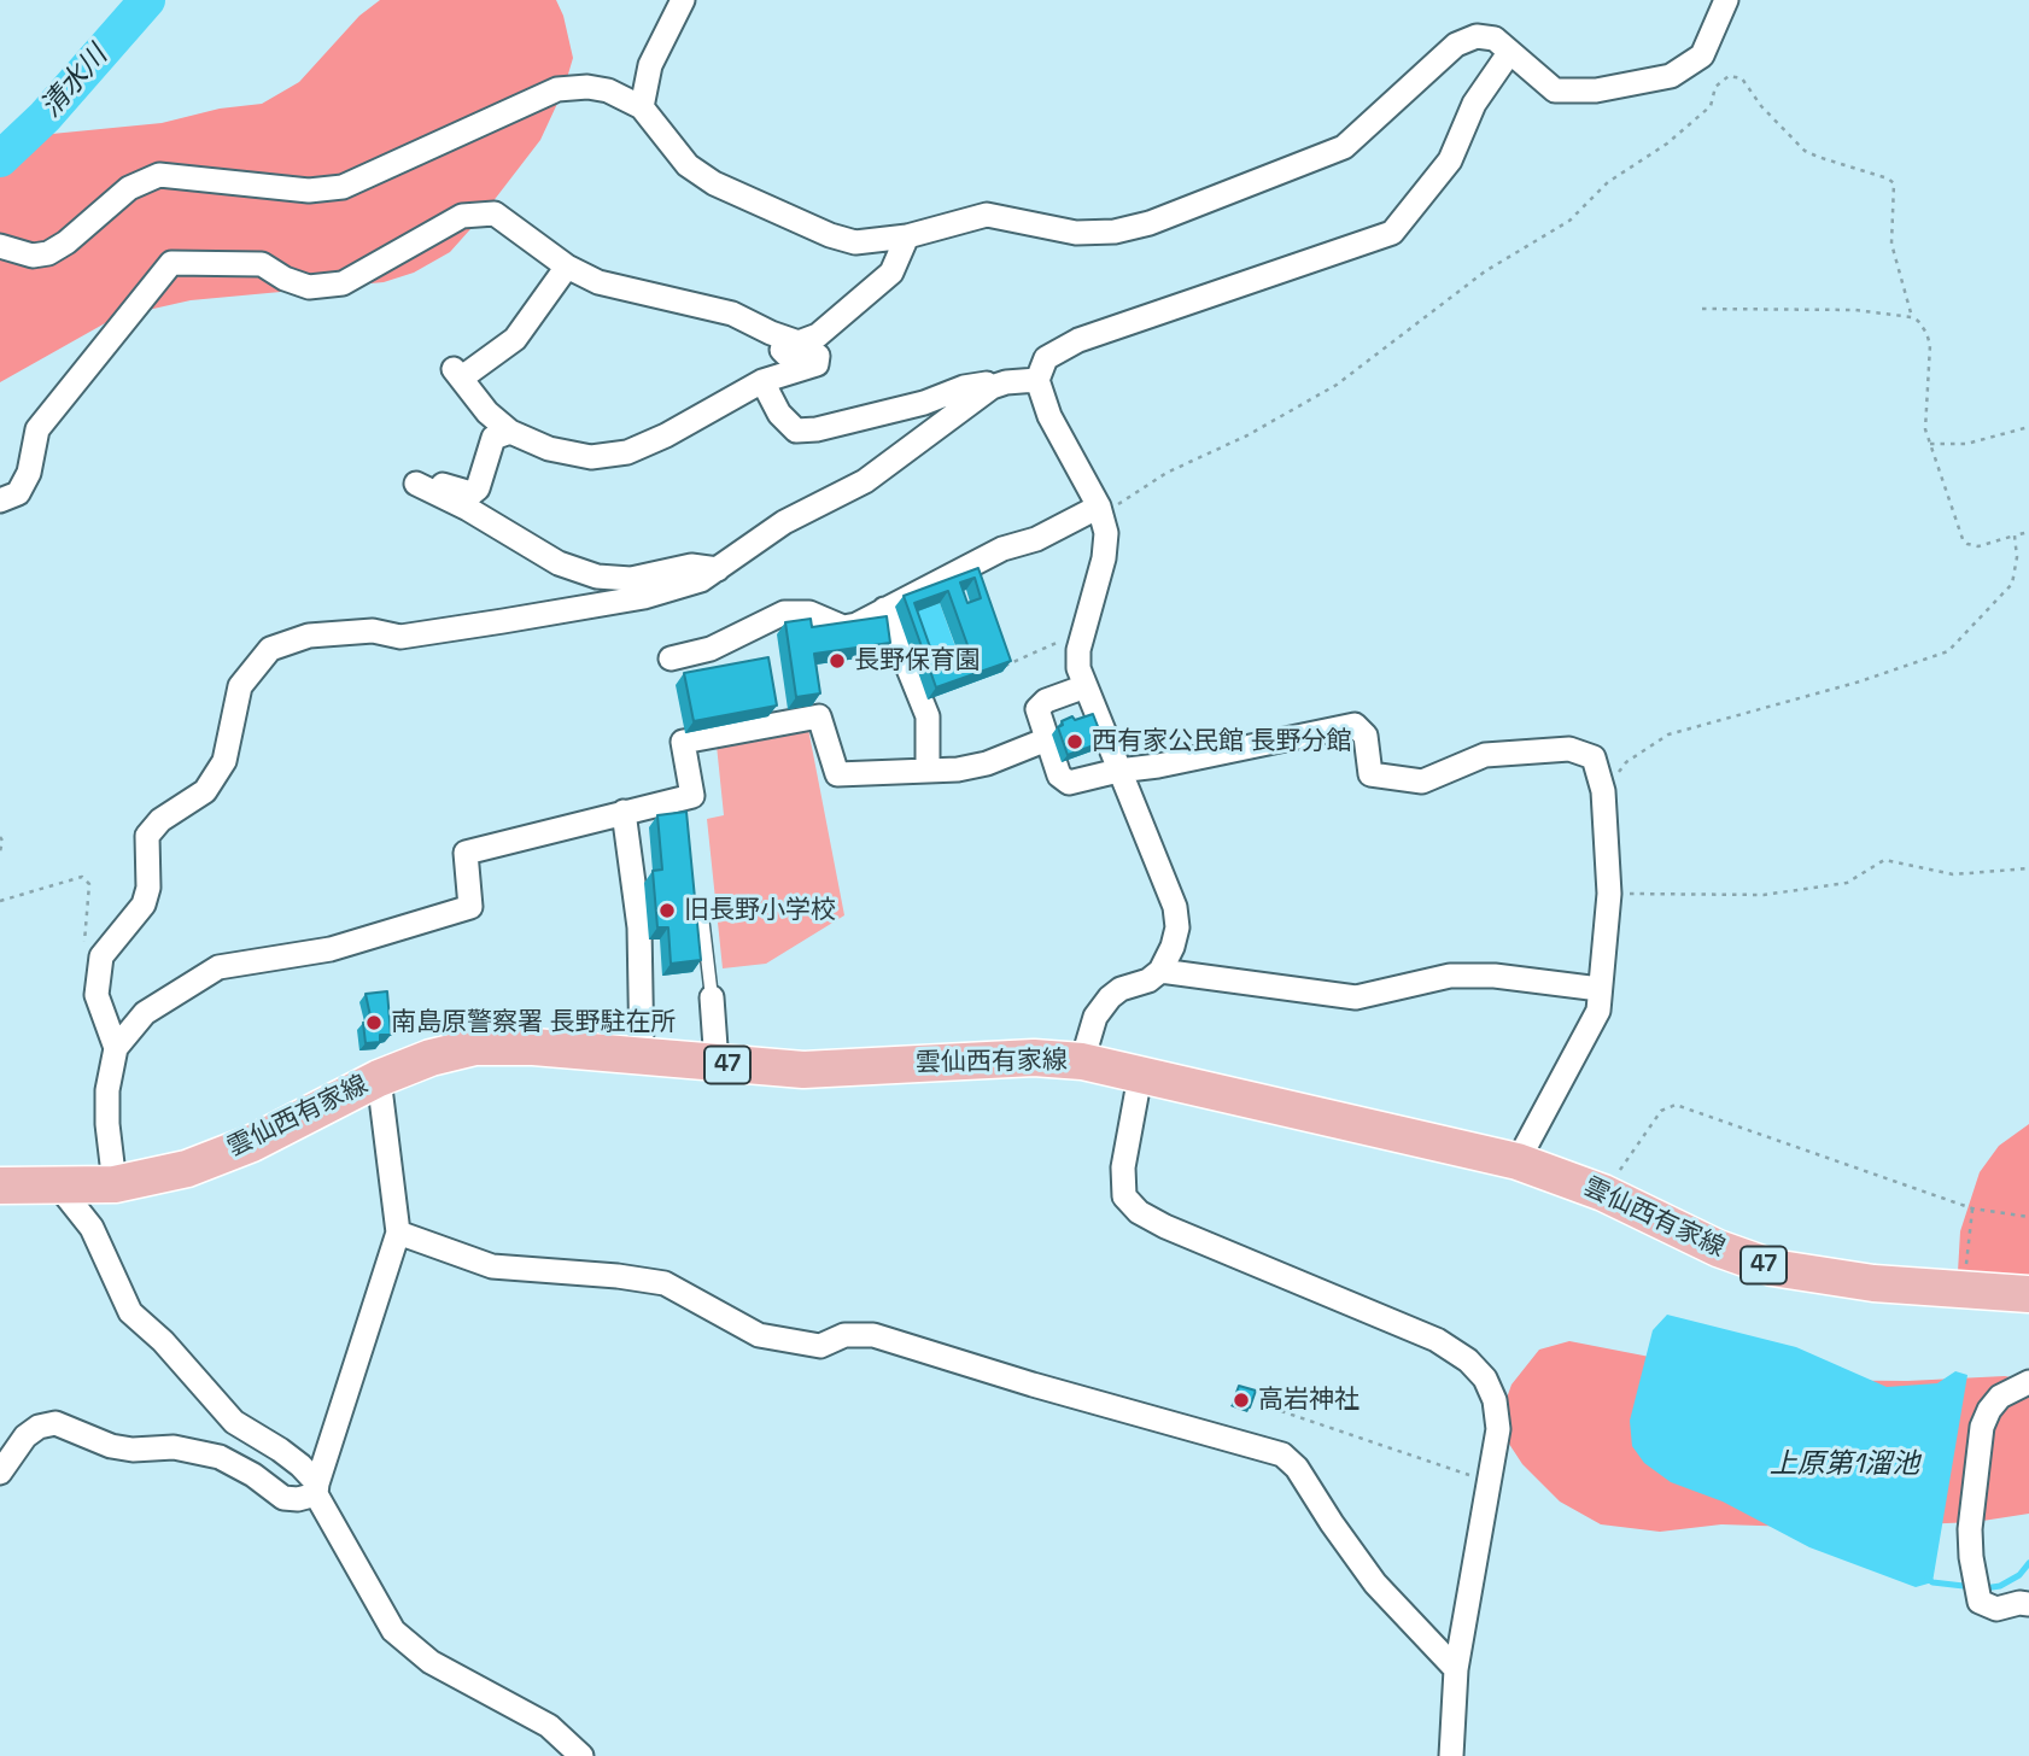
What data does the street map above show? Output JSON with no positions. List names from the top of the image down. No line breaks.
{"streets":{"main road":["雲仙西有家線","47"]},"water":["清水川","上原第1溜池"],"places":["長野保育園","西有家公民館 長野分館","旧長野小学校","南島原警察署 長野駐在所","高岩神社"]}
